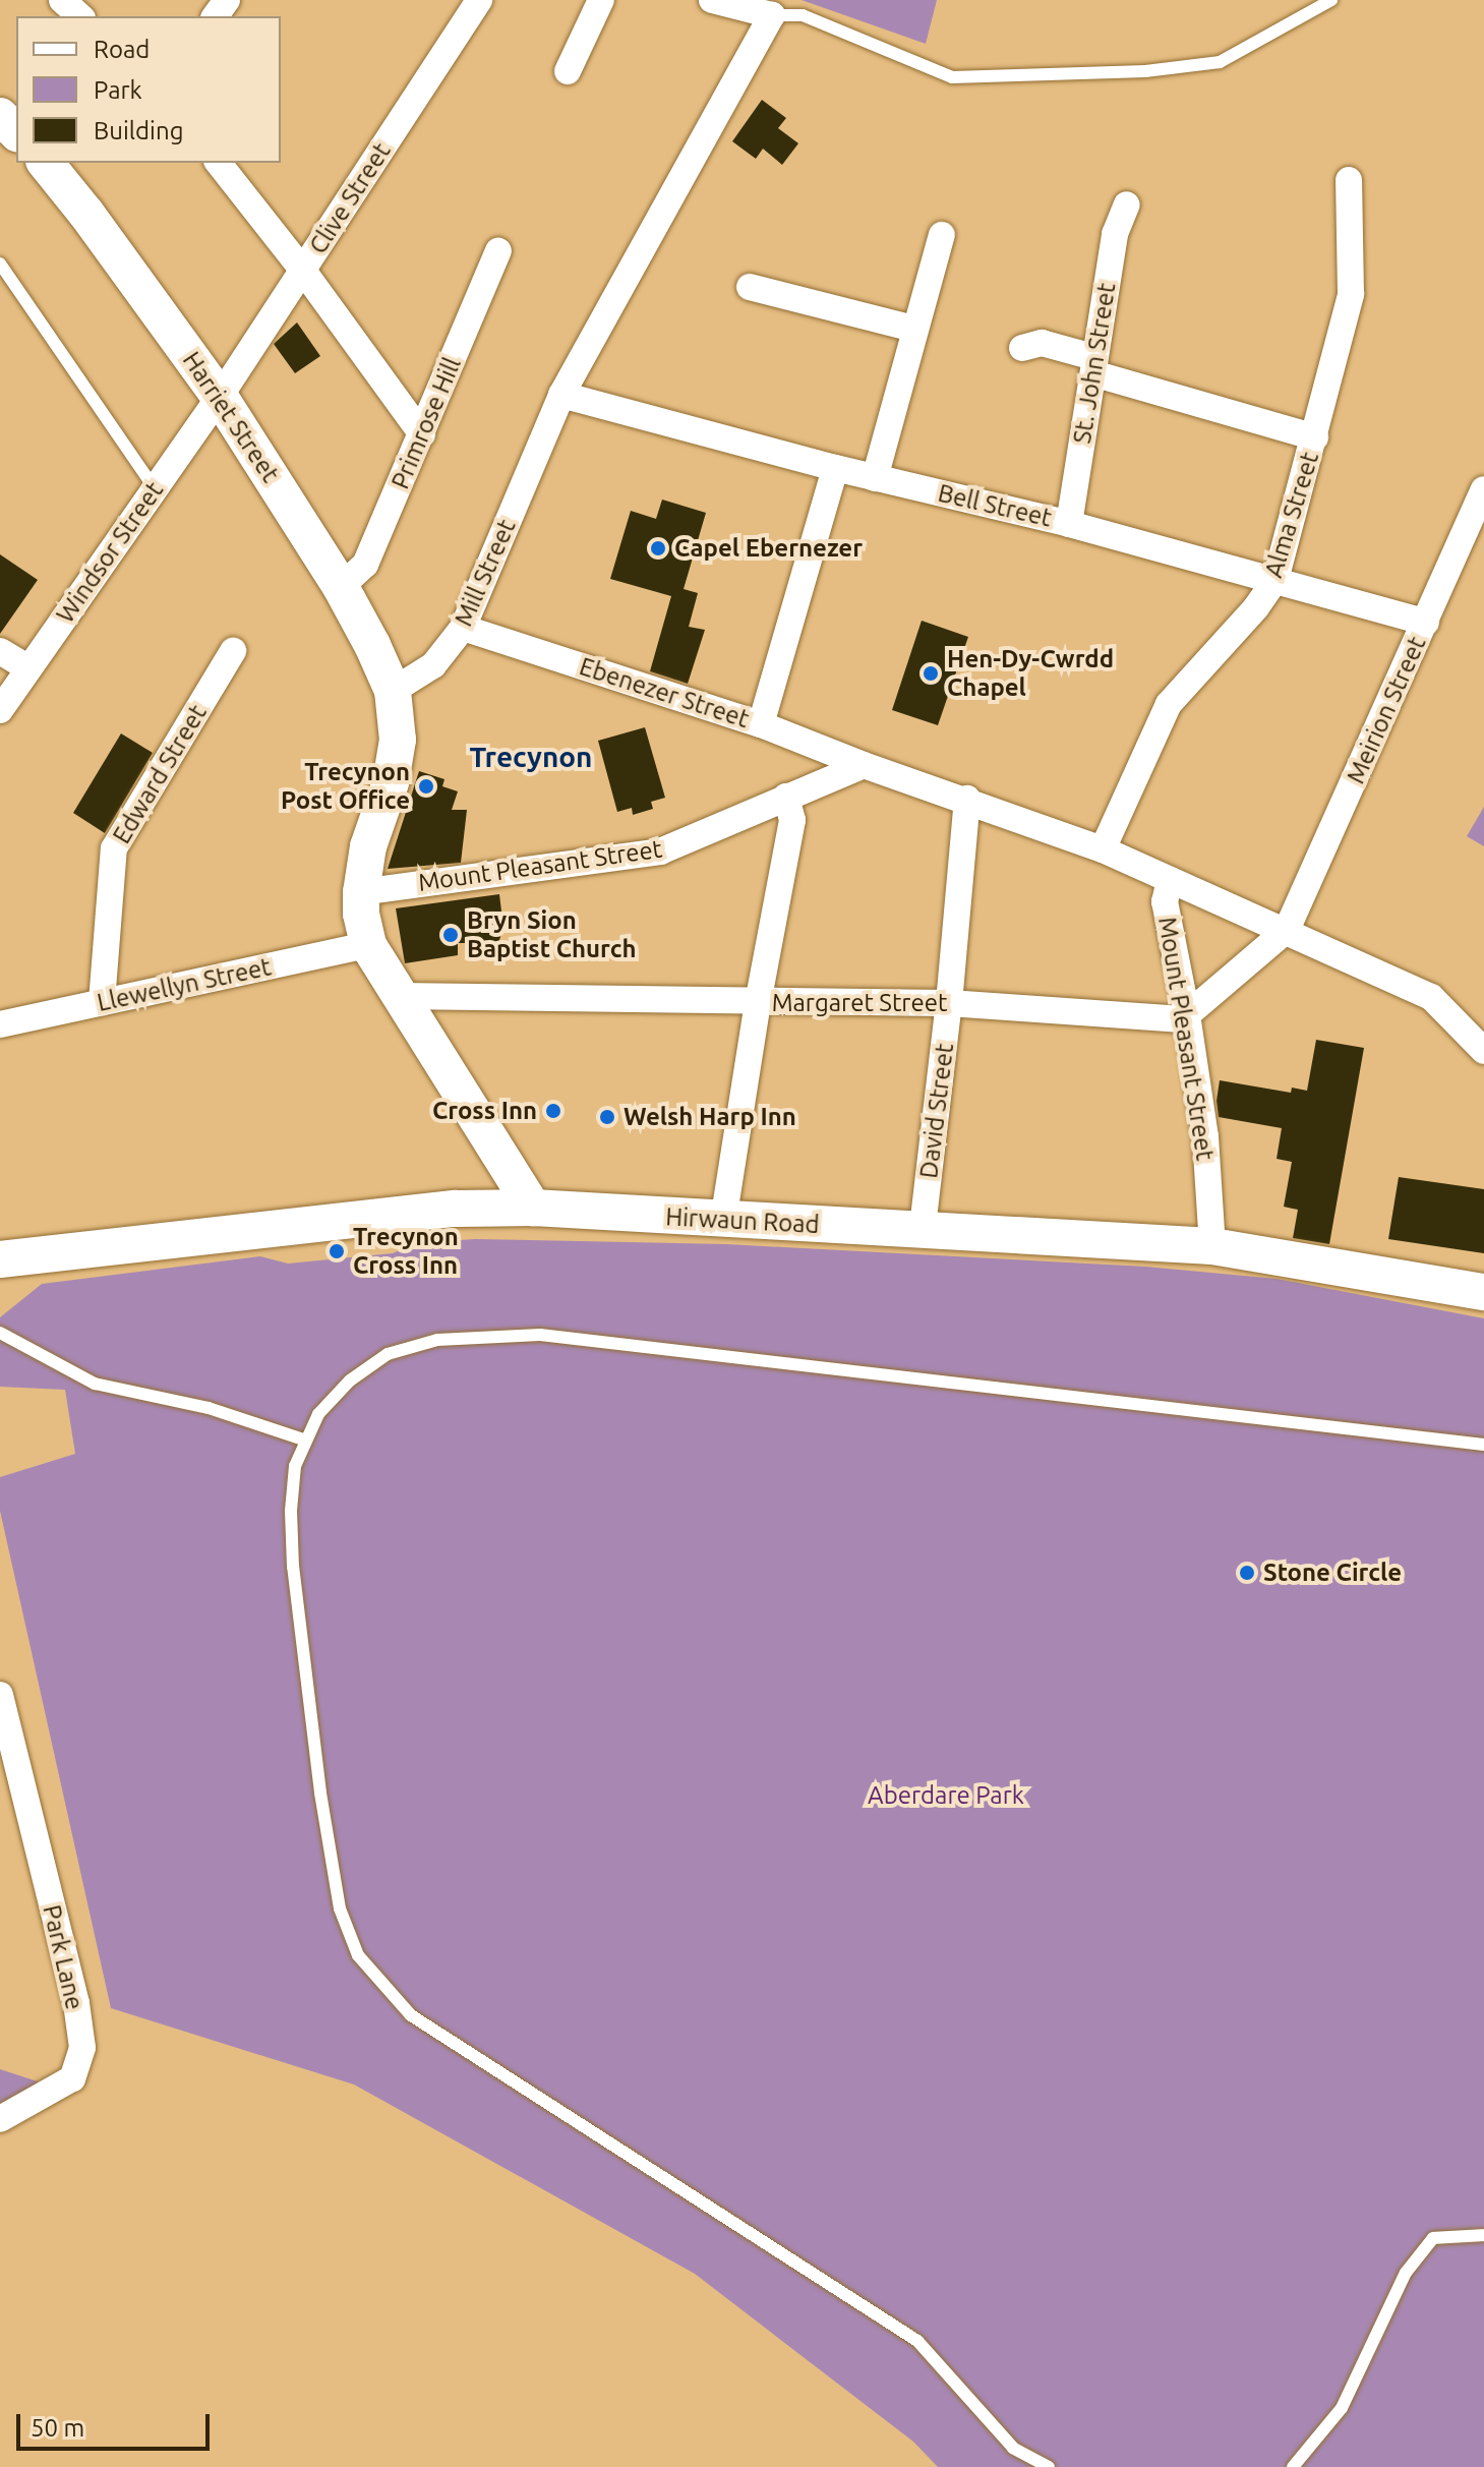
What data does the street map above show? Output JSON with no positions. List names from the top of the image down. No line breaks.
{"streets":{"main road":["Harriet Street","Hirwaun Road"],"street":["Clive Street","St. John Street","Primrose Hill","Bell Street","Alma Street","Windsor Street","Mill Street","Ebenezer Street","Meirion Street","Edward Street","Mount Pleasant Street","Llewellyn Street","Margaret Street","David Street","Park Lane"]},"crossings":[["Clive Street","Harriet Street"],["Clive Street","Windsor Street"],["St. John Street","Bell Street"],["Harriet Street","Primrose Hill"],["Harriet Street","Windsor Street"],["Harriet Street","Mill Street"],["Bell Street","Alma Street"],["Bell Street","Mill Street"],["Bell Street","Meirion Street"],["Alma Street","Mount Pleasant Street"],["Mill Street","Ebenezer Street"],["Ebenezer Street","Mount Pleasant Street"],["Meirion Street","Mount Pleasant Street"],["Edward Street","Llewellyn Street"],["Mount Pleasant Street","Margaret Street"],["Mount Pleasant Street","David Street"],["Mount Pleasant Street","Hirwaun Road"],["Margaret Street","David Street"],["David Street","Hirwaun Road"]],"districts":["Trecynon"],"parks":["Aberdare Park"],"places":["Capel Ebernezer","Hen-Dy-Cwrdd Chapel","Trecynon Post Office","Bryn Sion Baptist Church","Cross Inn","Welsh Harp Inn","Trecynon Cross Inn","Stone Circle"],"legend":["Road","Park","Building"],"scale_bar":"50 m"}
